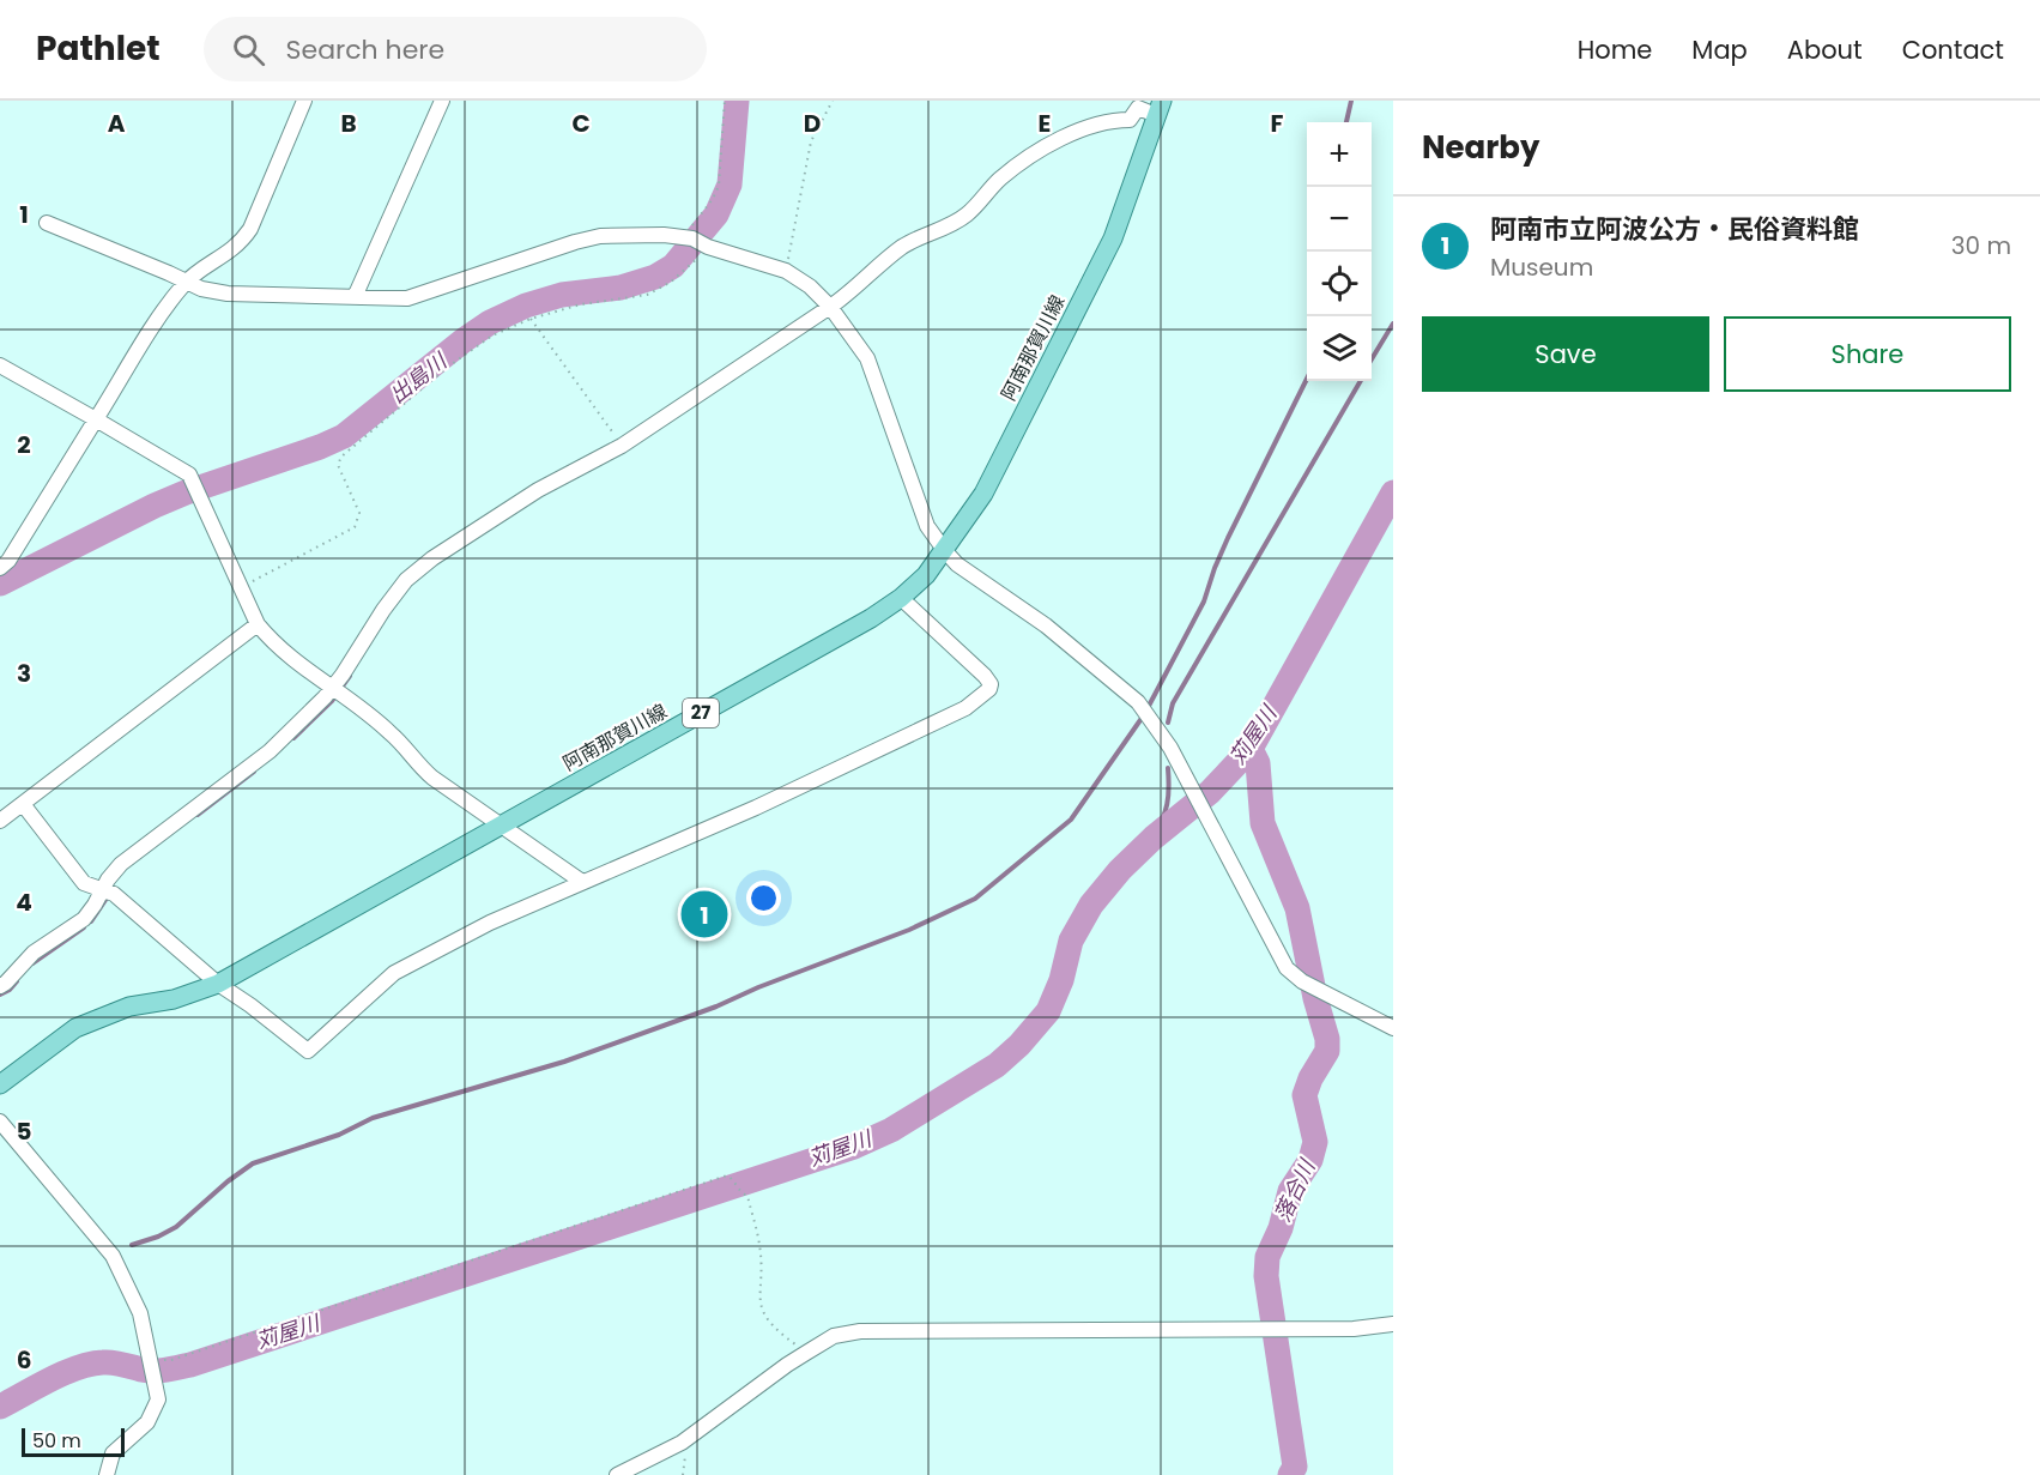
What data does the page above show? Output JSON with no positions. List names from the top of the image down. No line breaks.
{"streets":{"main road":["阿南那賀川線","27"]},"water":["出島川","苅屋川","落合川"],"scale_bar":"50 m","page":{"header":"Pathlet","search":"Search here","nav":["Home","Map","About","Contact"],"heading":"Nearby","map_buttons":["+","−"],"list":[{"mark":"1","name":"阿南市立阿波公方・民俗資料館","note":"Museum","value":"30 m"}],"buttons":["Save","Share"],"pins":"1","scale":"50 m"},"grid":{"columns":["A","B","C","D","E","F"],"rows":["1","2","3","4","5","6"]}}
